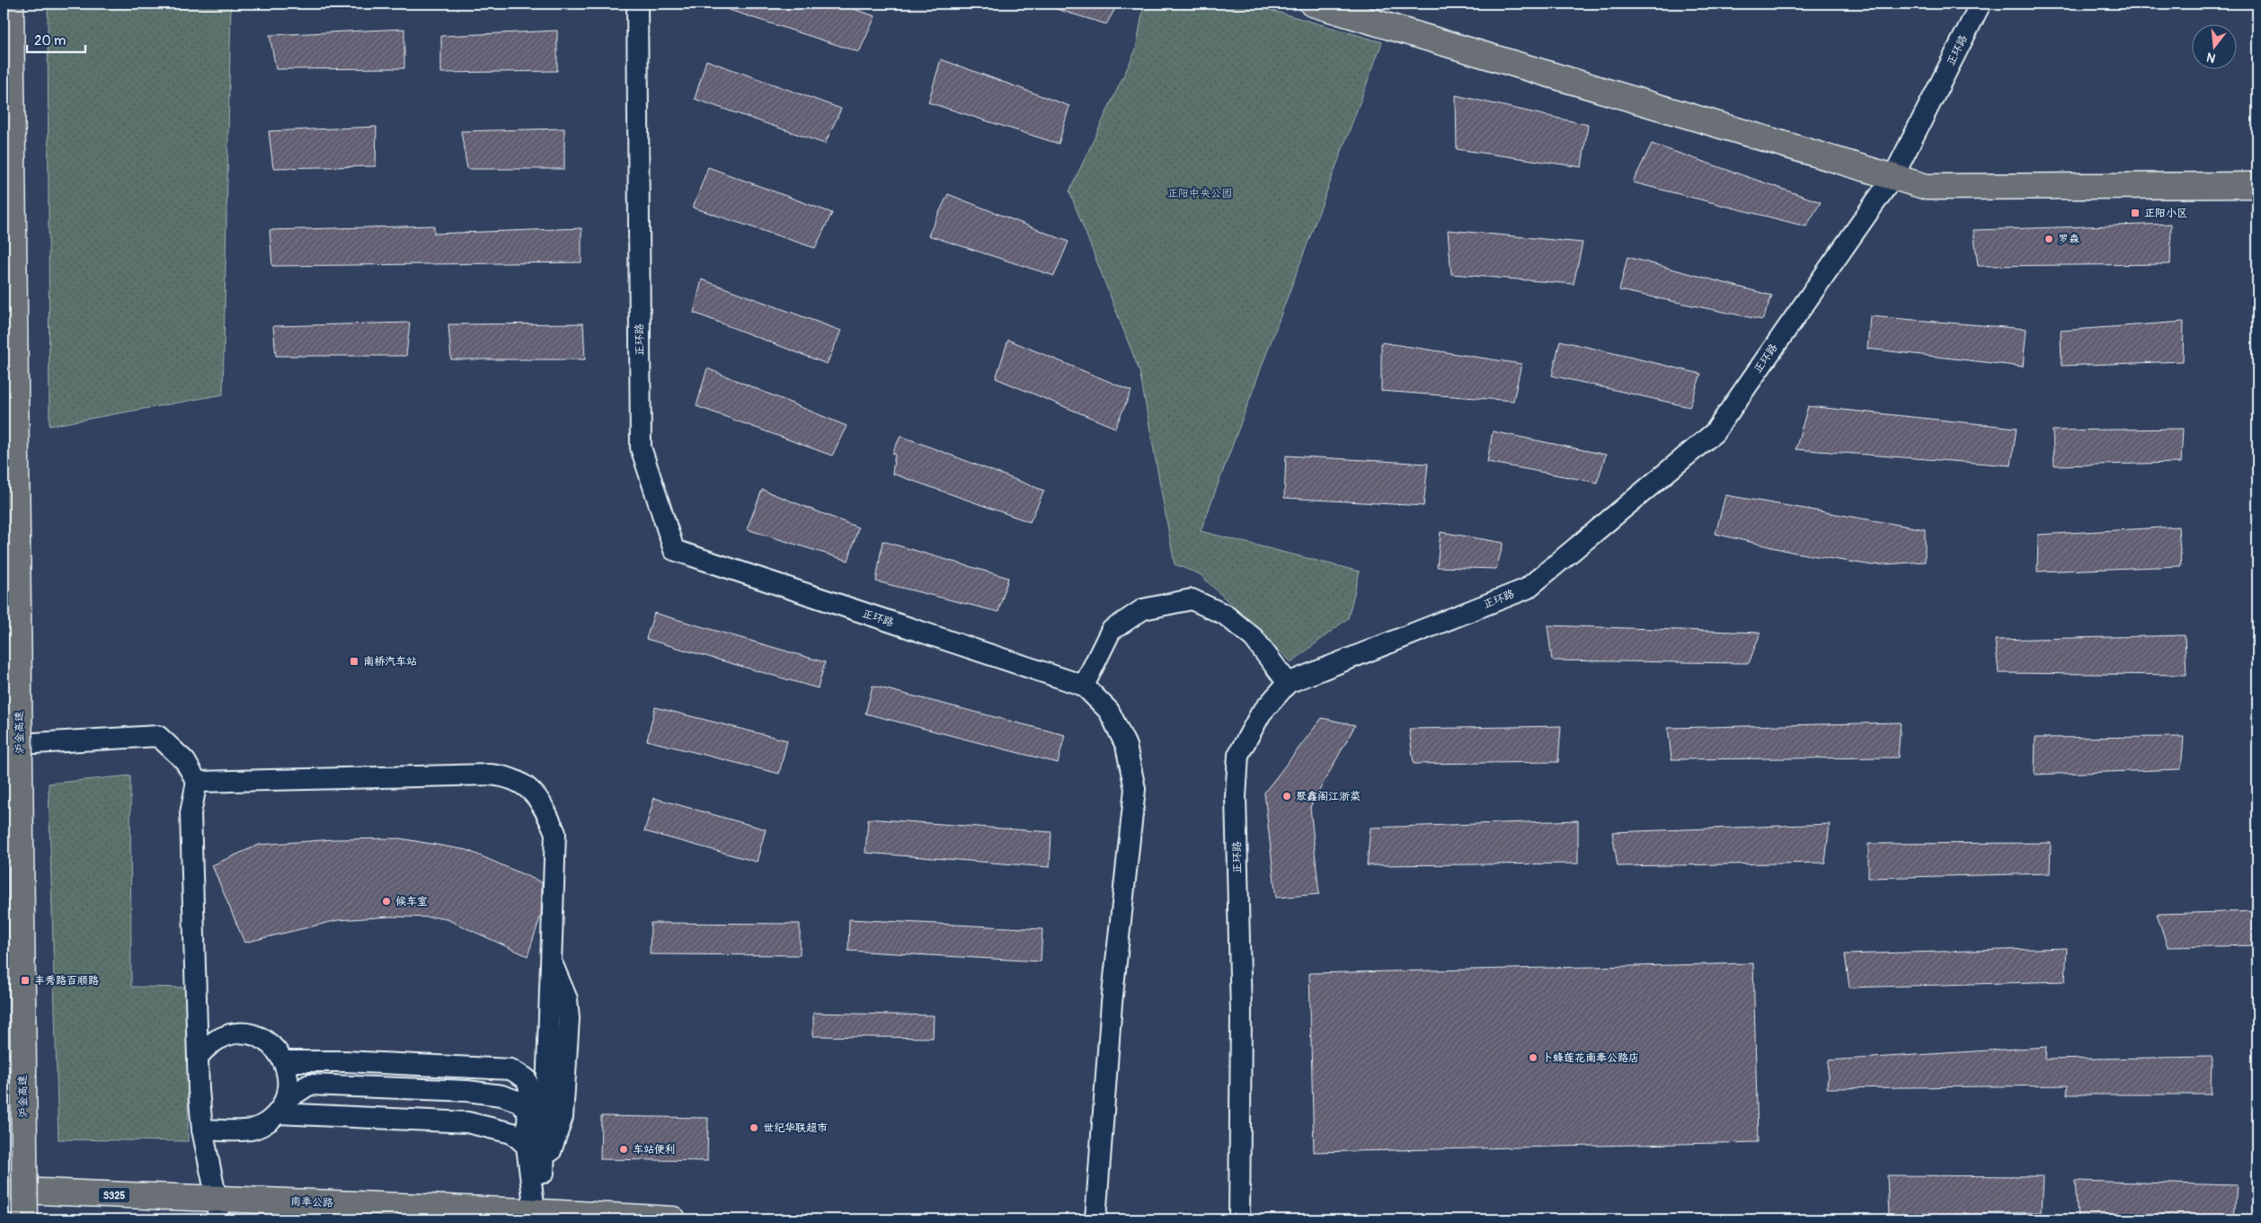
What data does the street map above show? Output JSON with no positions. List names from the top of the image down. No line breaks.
{"streets":{"main road":["沪金高速","S325","南奉公路"],"street":["正环路"]},"parks":["正阳中央公园"],"places":{"transit":["正阳小区","南桥汽车站","丰秀路百顺路"],"other":["罗森","聚鑫阁江浙菜","候车室","卜蜂莲花南奉公路店","世纪华联超市","车站便利"]},"scale_bar":"20 m","north":"bottom"}
